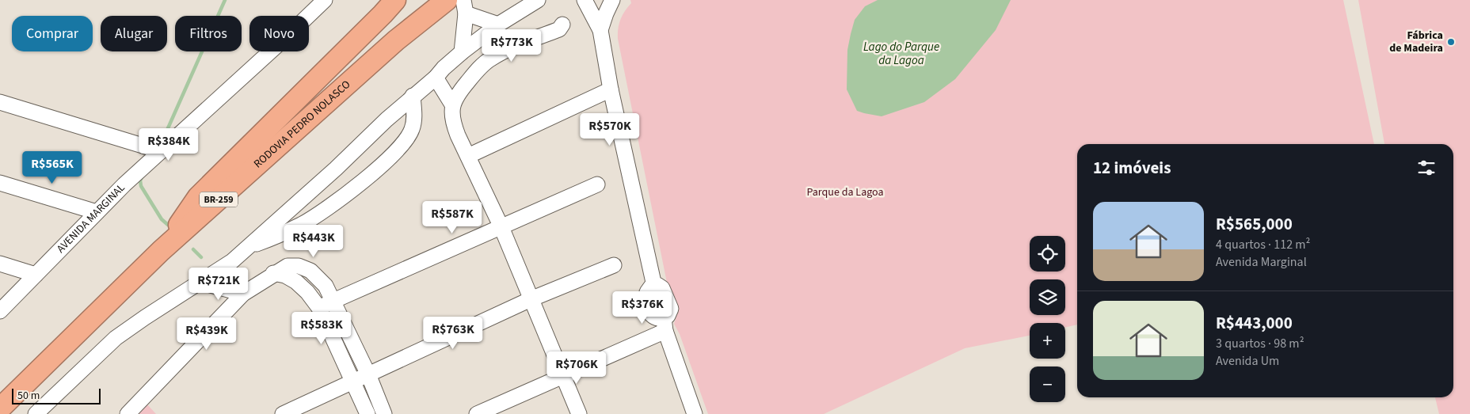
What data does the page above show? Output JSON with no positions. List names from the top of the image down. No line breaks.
{"streets":{"highway":["RODOVIA PEDRO NOLASCO","BR-259"],"street":["AVENIDA MARGINAL"]},"water":["Lago do Parque da Lagoa"],"parks":["Parque da Lagoa"],"places":["Fábrica de Madeira"],"scale_bar":"50 m","page":{"chip":["Comprar","Alugar","Filtros","Novo"],"price":["R$773K","R$570K","R$384K","R$565K","R$587K","R$443K","R$721K","R$376K","R$583K","R$763K","R$439K","R$706K"],"heading":"12 imóveis","list":[{"name":"R$565,000","note":"4 quartos · 112 m² · Avenida Marginal"},{"name":"R$443,000","note":"3 quartos · 98 m² · Avenida Um"}],"map_buttons":["+","−"],"scale":"50 m"}}
